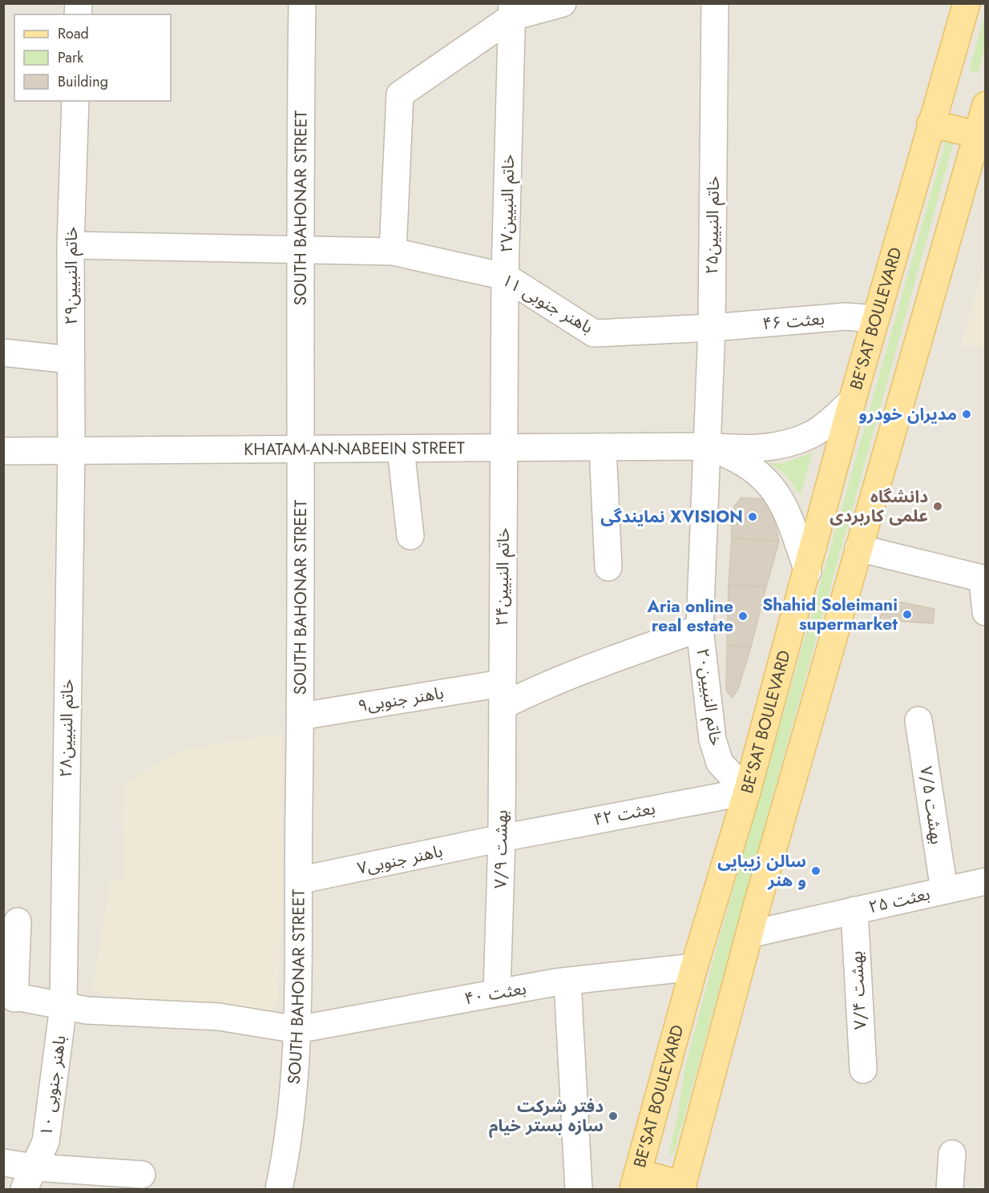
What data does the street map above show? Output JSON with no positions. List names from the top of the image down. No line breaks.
{"streets":{"main road":["BE'SAT BOULEVARD"],"street":["خاتم النبیین۲۷","SOUTH BAHONAR STREET","خاتم النبیین۲۵","خاتم النبیین۲۹","باهنر جنوبی ۱۱","بعثت ۴۶","KHATAM-AN-NABEEIN STREET","خاتم النبیین۲۴","خاتم النبیین۲۰","باهنر جنوبی۹","خاتم النبیین۲۸","بهشت ۷/۵","بعثت ۴۲","بهشت ۷/۹","باهنر جنوبی۷","بعثت ۲۵","بهشت ۷/۴","بعثت ۴۰","باهنر جنوبی ۱۰"]},"crossings":[["خاتم النبیین۲۷","باهنر جنوبی ۱۱"],["خاتم النبیین۲۷","KHATAM-AN-NABEEIN STREET"],["خاتم النبیین۲۷","خاتم النبیین۲۴"],["SOUTH BAHONAR STREET","باهنر جنوبی ۱۱"],["SOUTH BAHONAR STREET","KHATAM-AN-NABEEIN STREET"],["SOUTH BAHONAR STREET","باهنر جنوبی۹"],["SOUTH BAHONAR STREET","باهنر جنوبی۷"],["SOUTH BAHONAR STREET","بعثت ۴۰"],["خاتم النبیین۲۵","باهنر جنوبی ۱۱"],["خاتم النبیین۲۵","بعثت ۴۶"],["خاتم النبیین۲۵","KHATAM-AN-NABEEIN STREET"],["خاتم النبیین۲۵","خاتم النبیین۲۰"],["خاتم النبیین۲۹","باهنر جنوبی ۱۱"],["خاتم النبیین۲۹","KHATAM-AN-NABEEIN STREET"],["خاتم النبیین۲۹","خاتم النبیین۲۸"],["باهنر جنوبی ۱۱","بعثت ۴۶"],["BE'SAT BOULEVARD","بعثت ۴۶"],["BE'SAT BOULEVARD","KHATAM-AN-NABEEIN STREET"],["BE'SAT BOULEVARD","خاتم النبیین۲۰"],["BE'SAT BOULEVARD","بعثت ۴۲"],["BE'SAT BOULEVARD","بعثت ۴۰"],["KHATAM-AN-NABEEIN STREET","خاتم النبیین۲۴"],["KHATAM-AN-NABEEIN STREET","خاتم النبیین۲۰"],["KHATAM-AN-NABEEIN STREET","خاتم النبیین۲۸"],["خاتم النبیین۲۴","باهنر جنوبی۹"],["خاتم النبیین۲۴","بهشت ۷/۹"],["خاتم النبیین۲۰","باهنر جنوبی۹"],["خاتم النبیین۲۰","بعثت ۴۲"],["باهنر جنوبی۹","بهشت ۷/۹"],["خاتم النبیین۲۸","بعثت ۴۰"],["خاتم النبیین۲۸","باهنر جنوبی ۱۰"],["بهشت ۷/۵","بعثت ۲۵"],["بعثت ۴۲","بهشت ۷/۹"],["بعثت ۴۲","باهنر جنوبی۷"],["بهشت ۷/۹","باهنر جنوبی۷"],["بهشت ۷/۹","بعثت ۴۰"],["بعثت ۲۵","بهشت ۷/۴"],["بعثت ۴۰","باهنر جنوبی ۱۰"]],"places":["مدیران خودرو","دانشگاه علمی کاربردی","نمایندگی XVISION","Shahid Soleimani supermarket","Aria online real estate","سالن زیبایی و هنر","دفتر شرکت سازه بستر خیام"],"legend":["Road","Park","Building"]}
